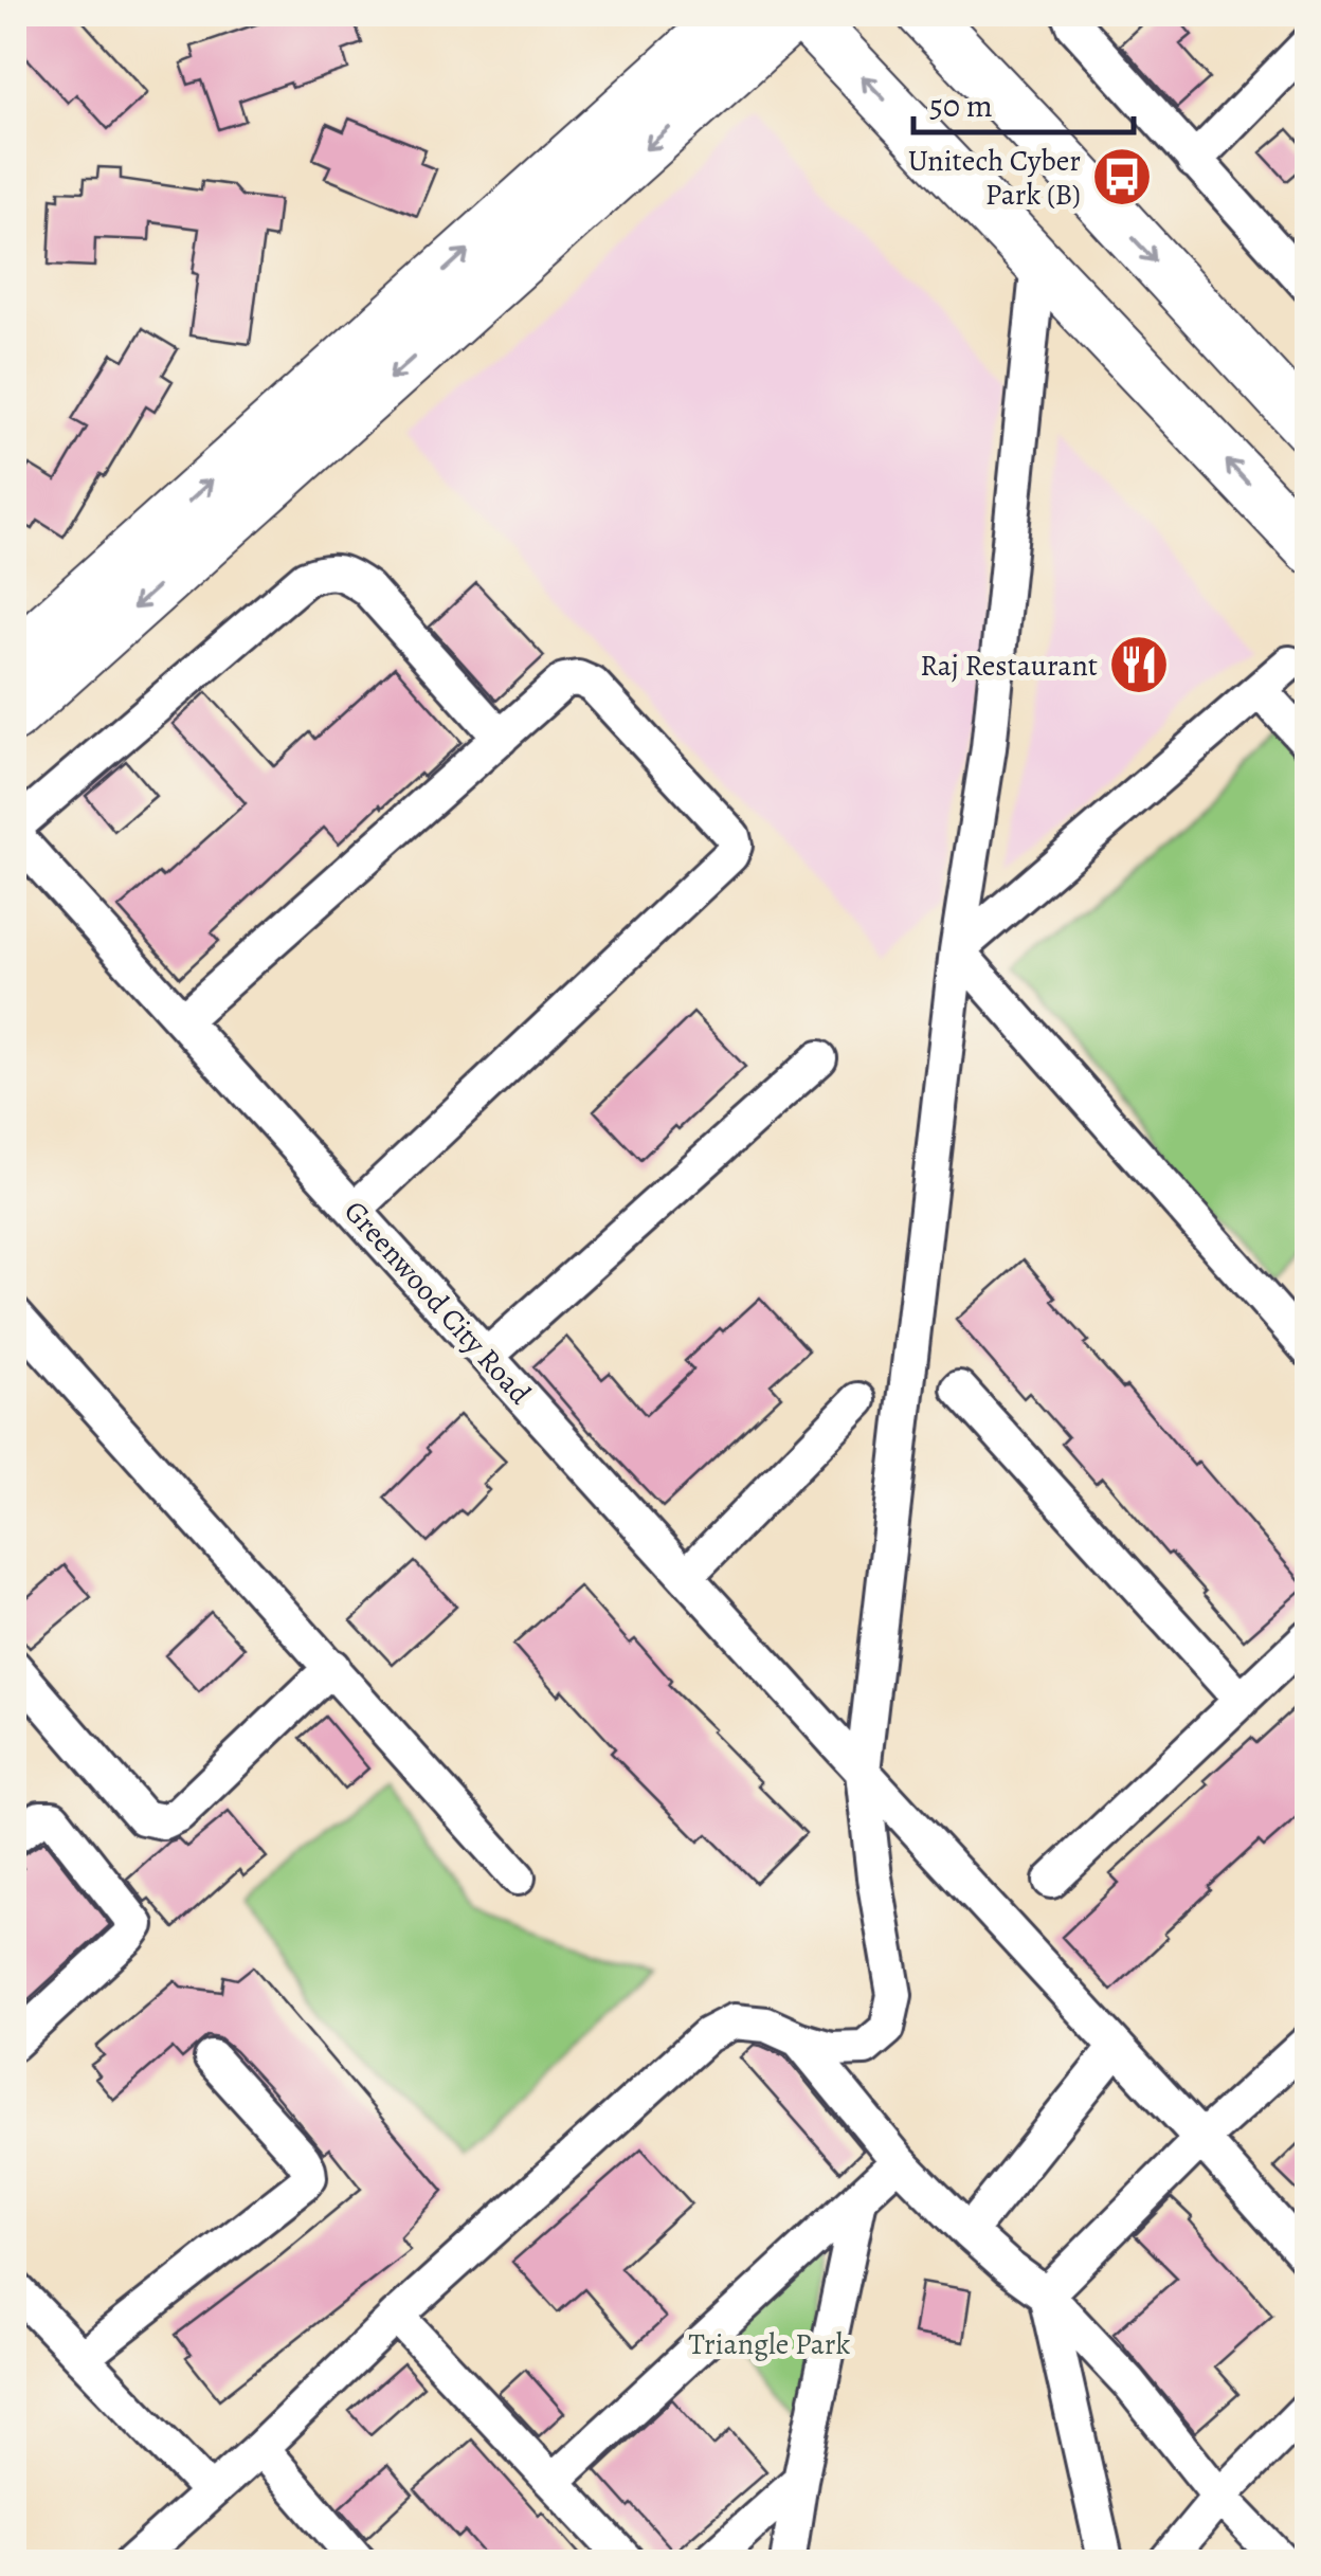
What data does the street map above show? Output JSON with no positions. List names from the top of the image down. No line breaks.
{"streets":{"street":["Greenwood City Road"]},"parks":["Triangle Park"],"places":{"bus stop":["Unitech Cyber Park (B)"],"restaurant":["Raj Restaurant"]},"scale_bar":"50 m"}
